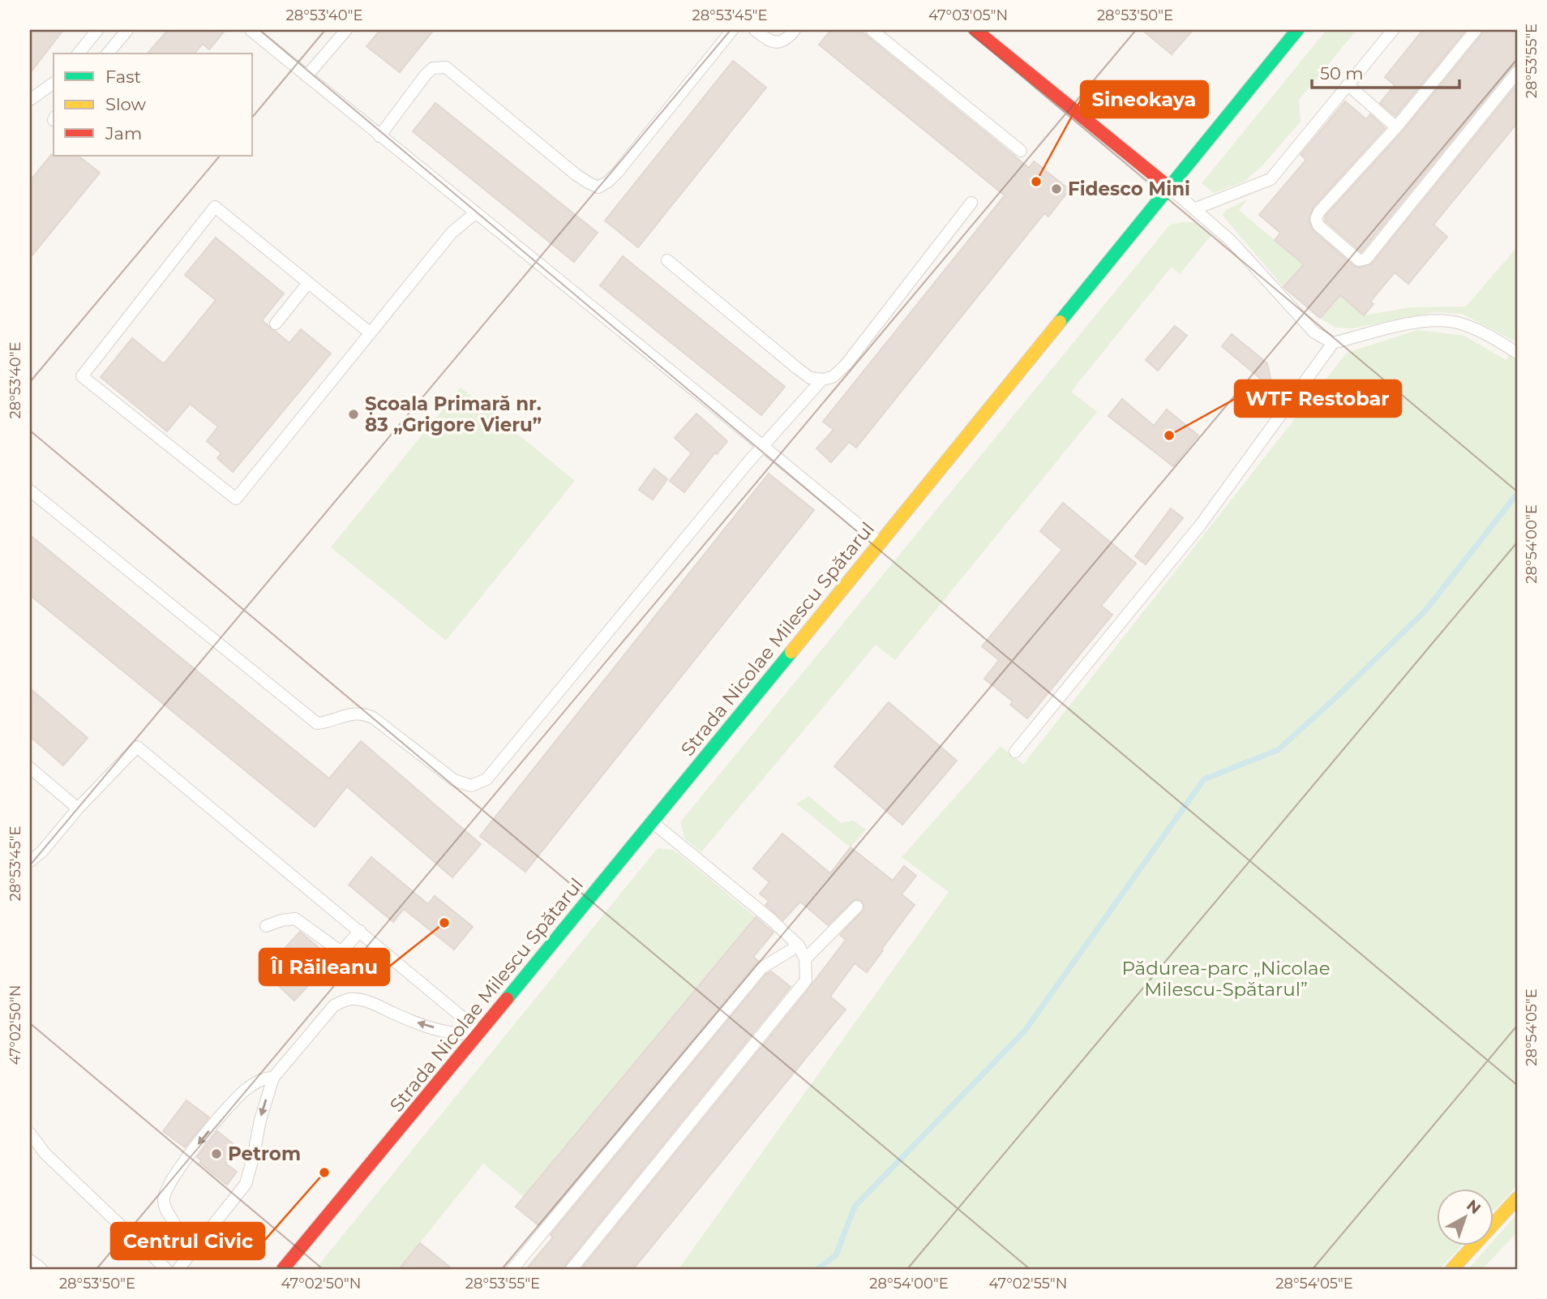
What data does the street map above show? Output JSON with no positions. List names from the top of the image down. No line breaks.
{"streets":{"main road":["Strada Nicolae Milescu Spătarul"]},"parks":["Pădurea-parc „Nicolae Milescu-Spătarul”"],"places":["Sineokaya","Fidesco Mini","Școala Primară nr. 83 „Grigore Vieru”","WTF Restobar","ÎI Răileanu","Petrom","Centrul Civic"],"legend":["Fast","Slow","Jam"],"scale_bar":"50 m","north":"top right","coordinates":["28°53'40\"E","28°53'45\"E","47°03'05\"N","28°53'50\"E","28°53'55\"E","28°54'00\"E","47°02'50\"N","28°54'05\"E","47°02'55\"N"]}
